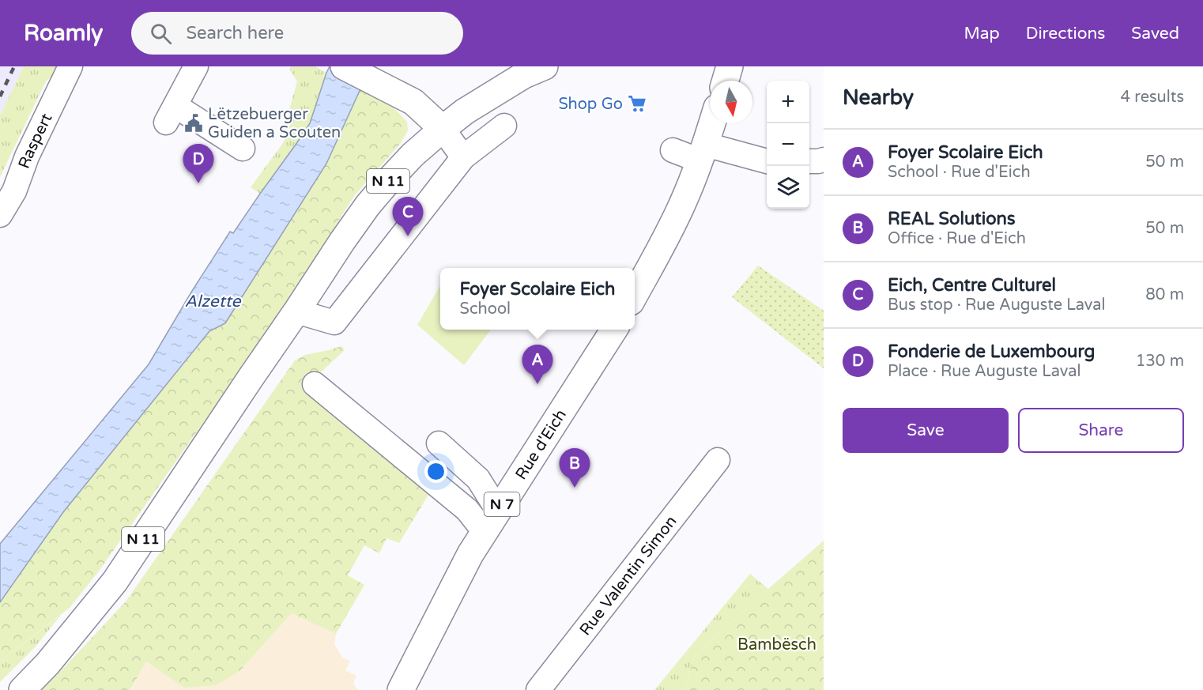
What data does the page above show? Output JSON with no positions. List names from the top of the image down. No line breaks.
{"streets":{"main road":["N 11","Rue d'Eich","N 7"],"street":["Raspert","Rue Valentin Simon"]},"water":["Alzette"],"parks":["Bambësch"],"places":{"supermarket":["Shop Go"],"public building":["Lëtzebuerger Guiden a Scouten"]},"north":"bottom","page":{"header":"Roamly","search":"Search here","nav":["Map","Directions","Saved"],"heading":["Nearby","4 results"],"map_buttons":["+","−"],"list":[{"mark":"A","name":"Foyer Scolaire Eich","note":"School · Rue d'Eich","value":"50 m"},{"mark":"B","name":"REAL Solutions","note":"Office · Rue d'Eich","value":"50 m"},{"mark":"C","name":"Eich, Centre Culturel","note":"Bus stop · Rue Auguste Laval","value":"80 m"},{"mark":"D","name":"Fonderie de Luxembourg","note":"Place · Rue Auguste Laval","value":"130 m"}],"pins":["D","C","A","B"],"popup":["Foyer Scolaire Eich","School"],"buttons":["Save","Share"]}}
